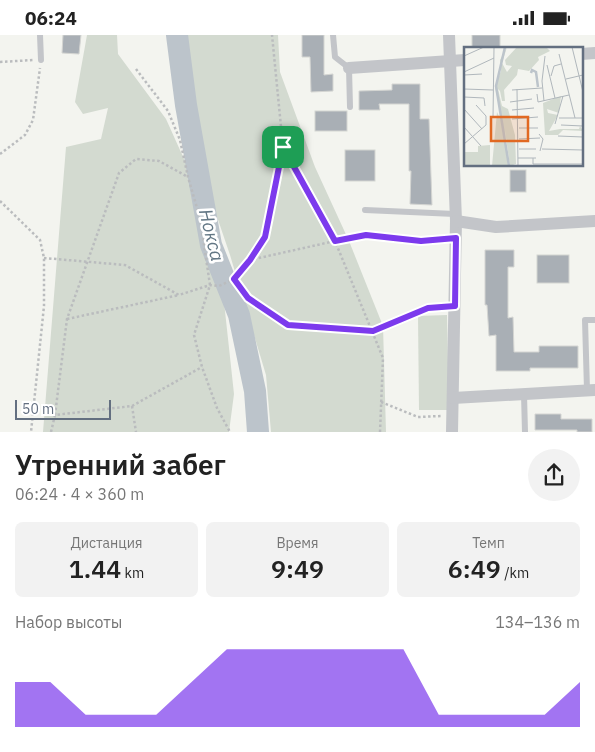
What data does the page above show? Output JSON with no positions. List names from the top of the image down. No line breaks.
{"water":["Нокса"],"scale_bar":"50 m","page":{"status":"06:24","scale":"50 m","heading":["Утренний забег","06:24 · 4 × 360 m"],"stats":[["Дистанция","1.44 km"],["Время","9:49"],["Темп","6:49 /km"]],"chart":["Набор высоты","134–136 m"]}}
